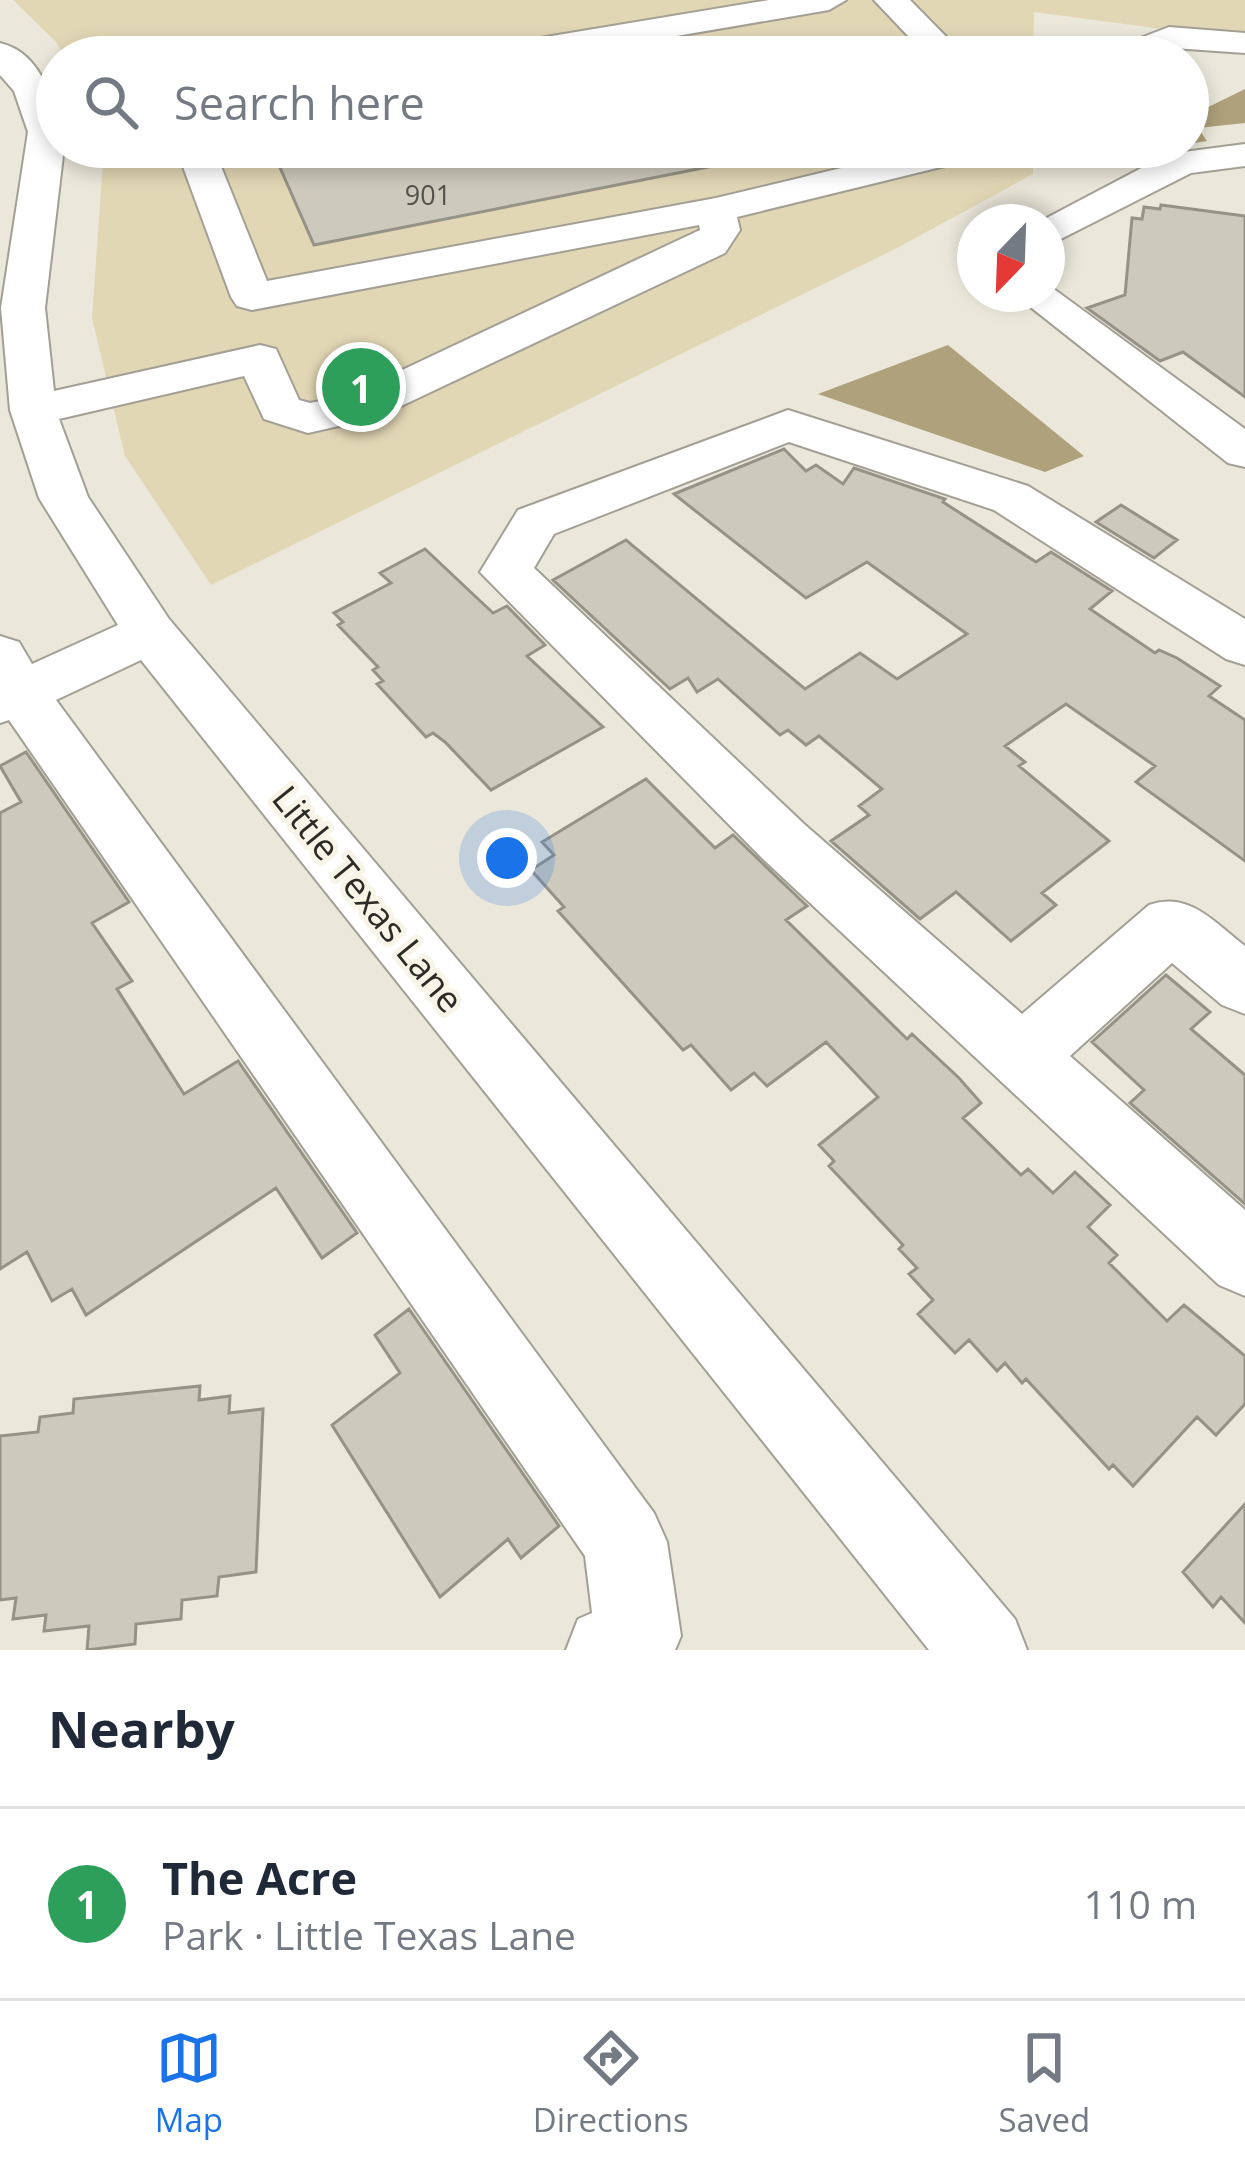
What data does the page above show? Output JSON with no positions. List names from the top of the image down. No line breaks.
{"streets":{"street":["Little Texas Lane"]},"house_numbers":["901"],"north":"bottom left","page":{"search":"Search here","pins":"1","heading":"Nearby","list":[{"mark":"1","name":"The Acre","note":"Park · Little Texas Lane","value":"110 m"}],"nav":["Map","Directions","Saved"]}}
